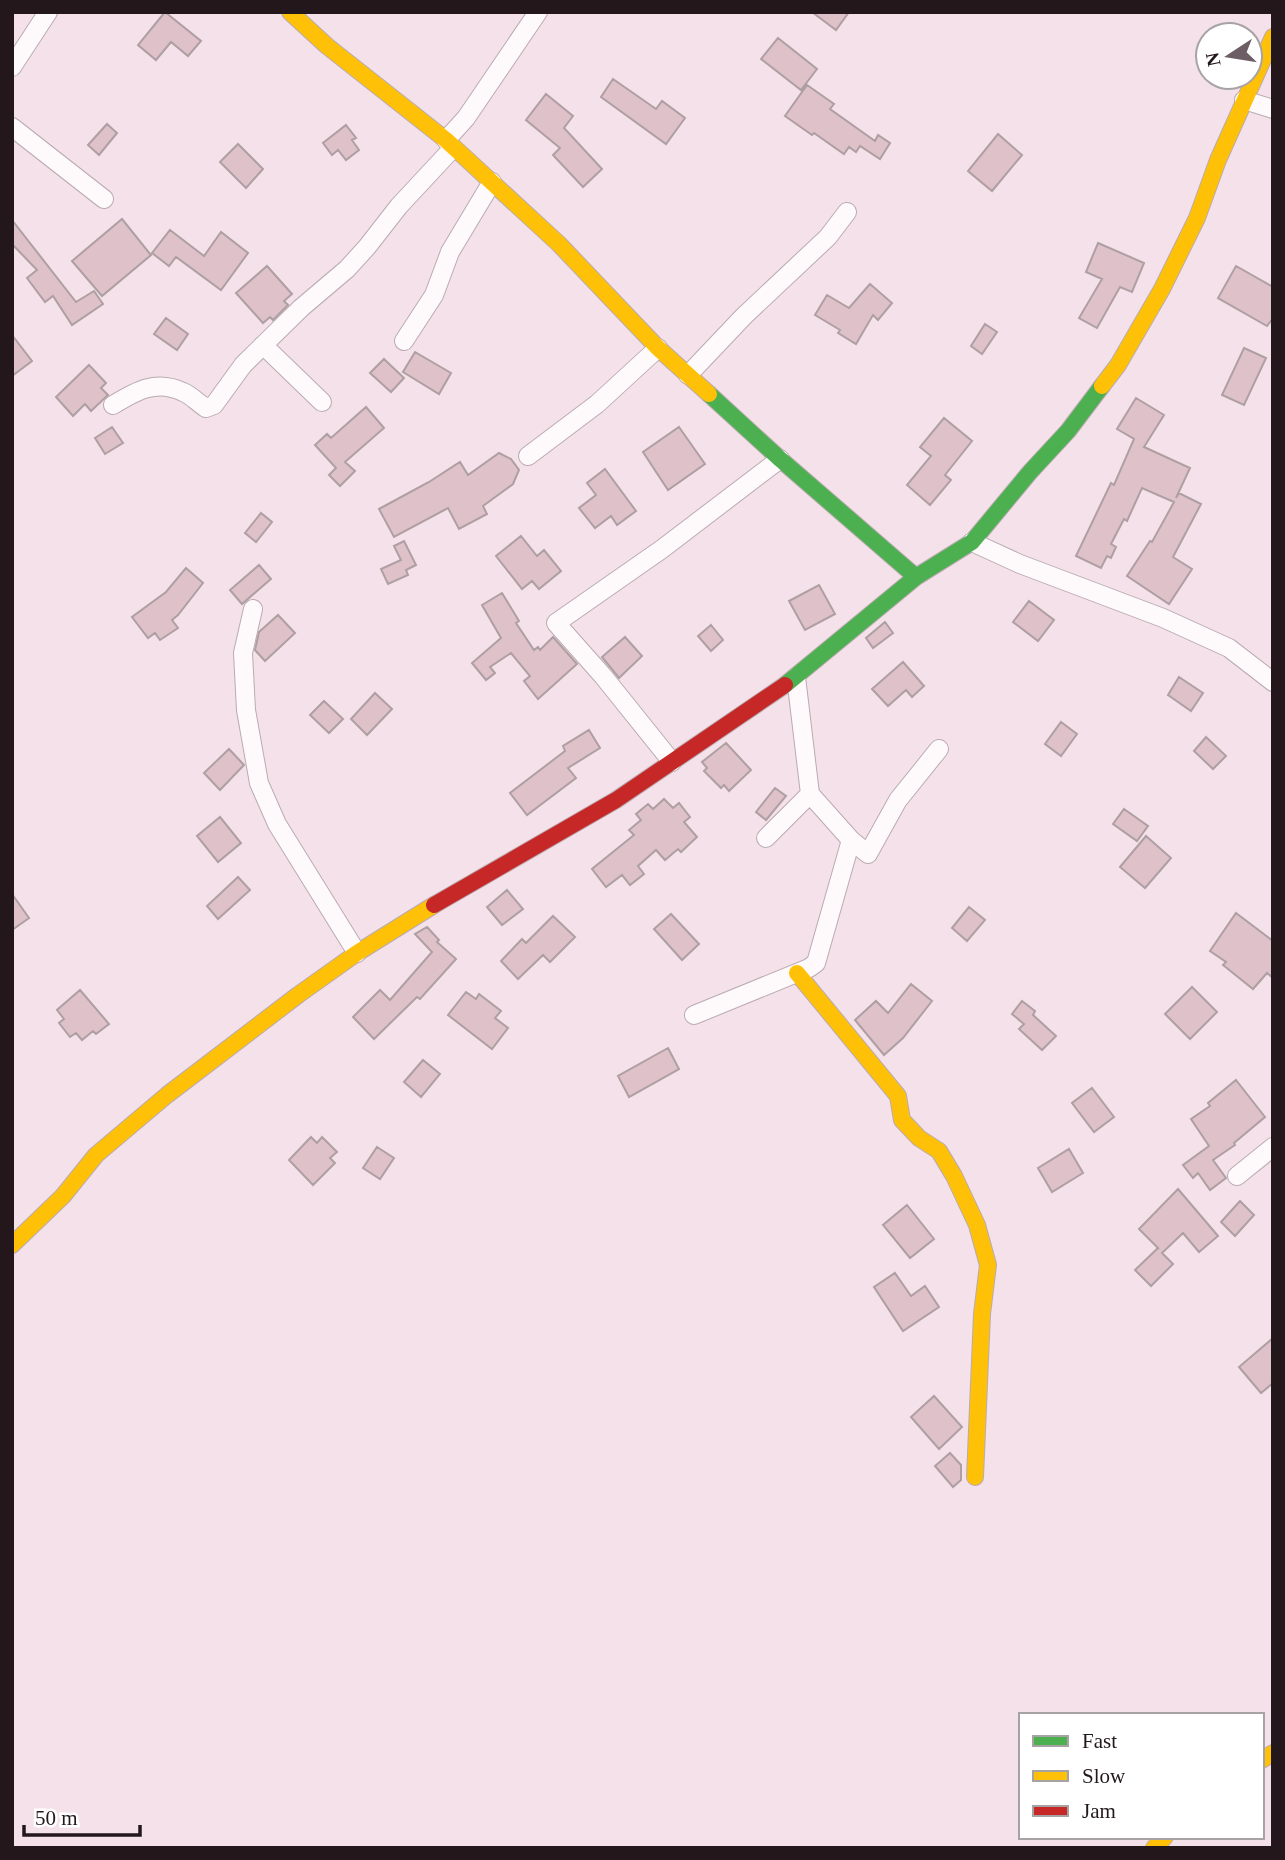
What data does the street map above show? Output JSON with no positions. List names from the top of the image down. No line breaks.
{"legend":["Fast","Slow","Jam"],"scale_bar":"50 m","north":"left"}
